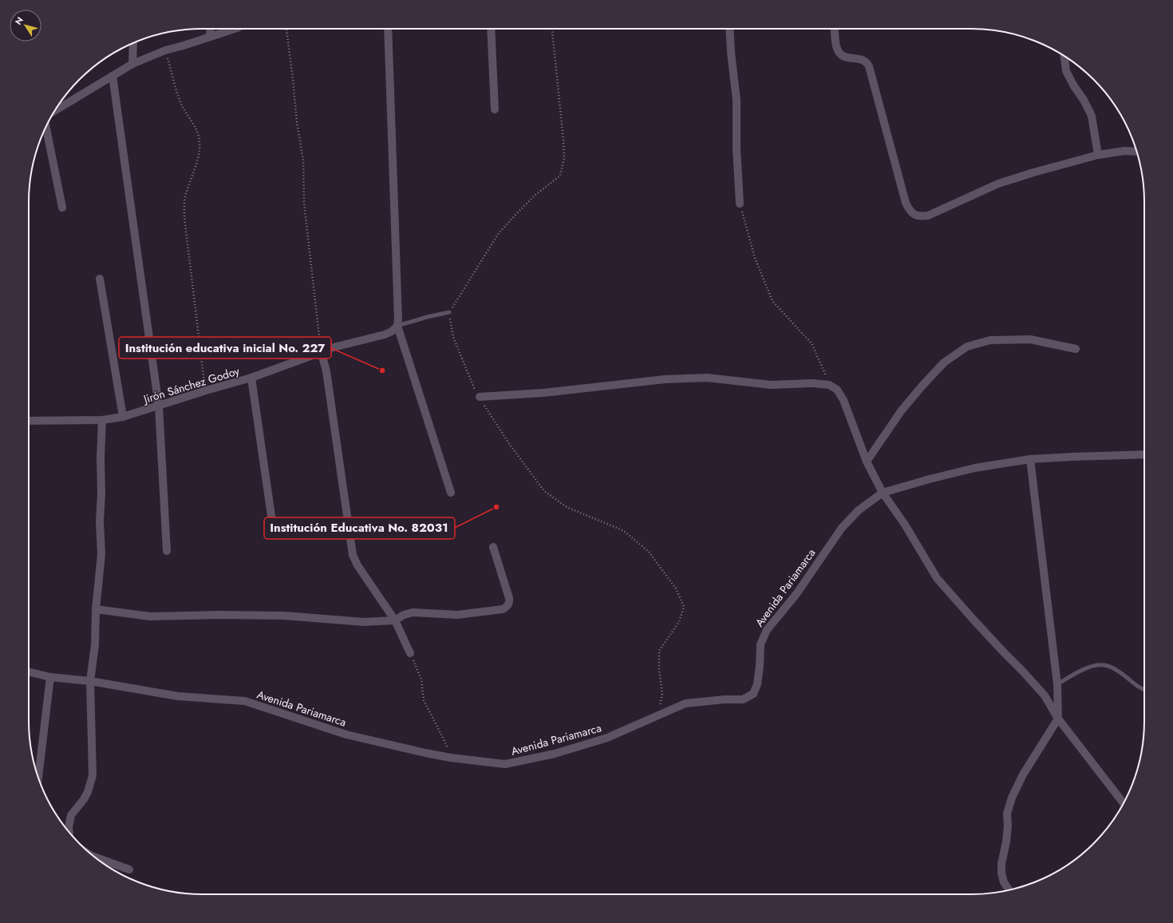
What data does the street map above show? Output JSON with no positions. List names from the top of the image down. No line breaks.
{"streets":{"street":["Jirón Sánchez Godoy","Avenida Pariamarca"]},"places":["Institución educativa inicial No. 227","Institución Educativa No. 82031"],"north":"top left"}
